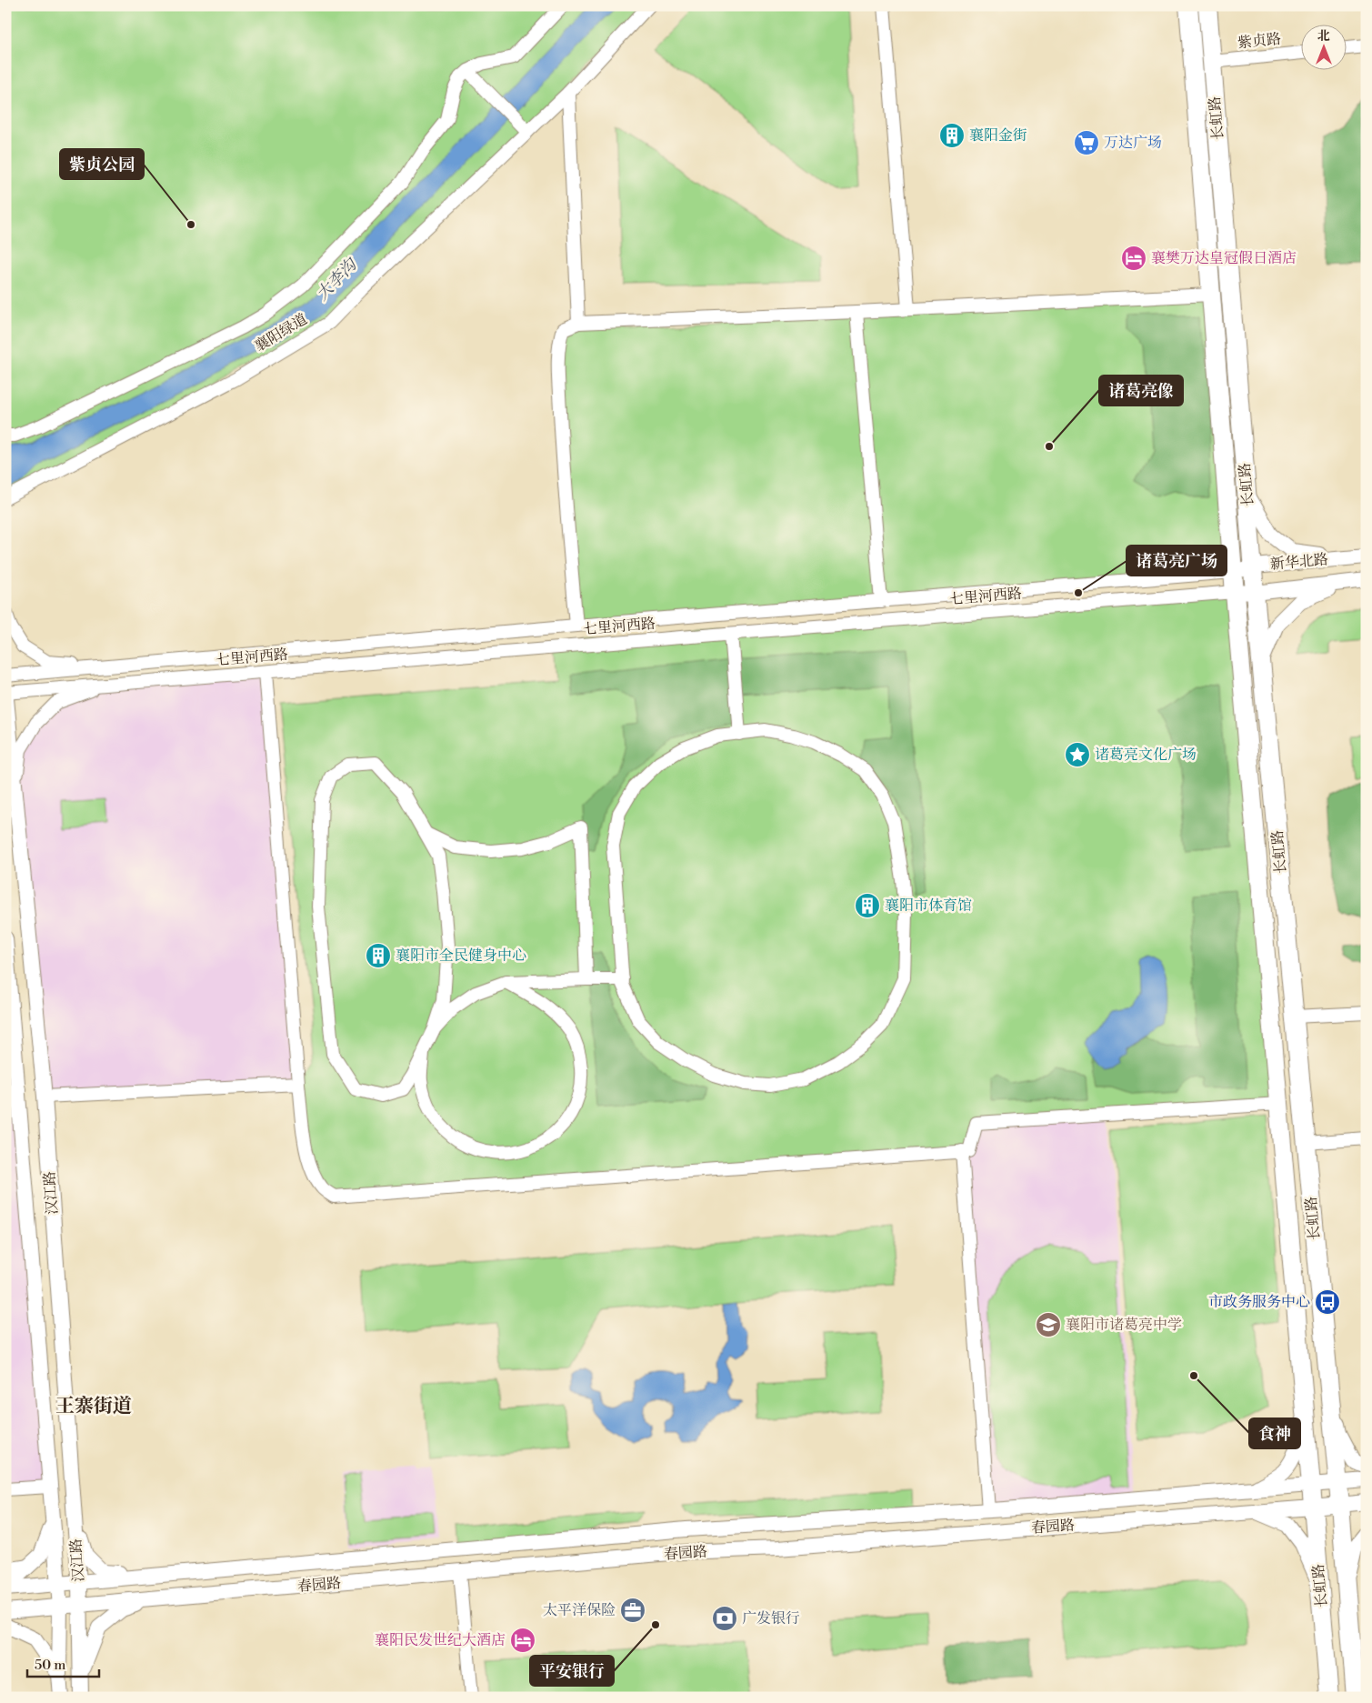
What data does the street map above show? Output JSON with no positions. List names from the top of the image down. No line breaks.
{"streets":{"highway":["长虹路"],"main road":["新华北路","汉江路","春园路"],"street":["紫贞路","襄阳绿道","七里河西路"]},"crossings":[["紫贞路","长虹路"],["长虹路","新华北路"],["长虹路","七里河西路"],["长虹路","春园路"],["新华北路","七里河西路"],["七里河西路","汉江路"],["汉江路","春园路"]],"districts":["王寨街道"],"water":["大李沟"],"places":{"building":["襄阳金街","襄阳市体育馆","襄阳市全民健身中心"],"supermarket":["万达广场"],"other":["紫贞公园","诸葛亮像","诸葛亮广场","食神","平安银行"],"hotel":["襄樊万达皇冠假日酒店","襄阳民发世纪大酒店"],"place":["诸葛亮文化广场"],"bus stop":["市政务服务中心"],"school or university":["襄阳市诸葛亮中学"],"office":["太平洋保险"],"bank":["广发银行"]},"scale_bar":"50 m","north":"top"}
